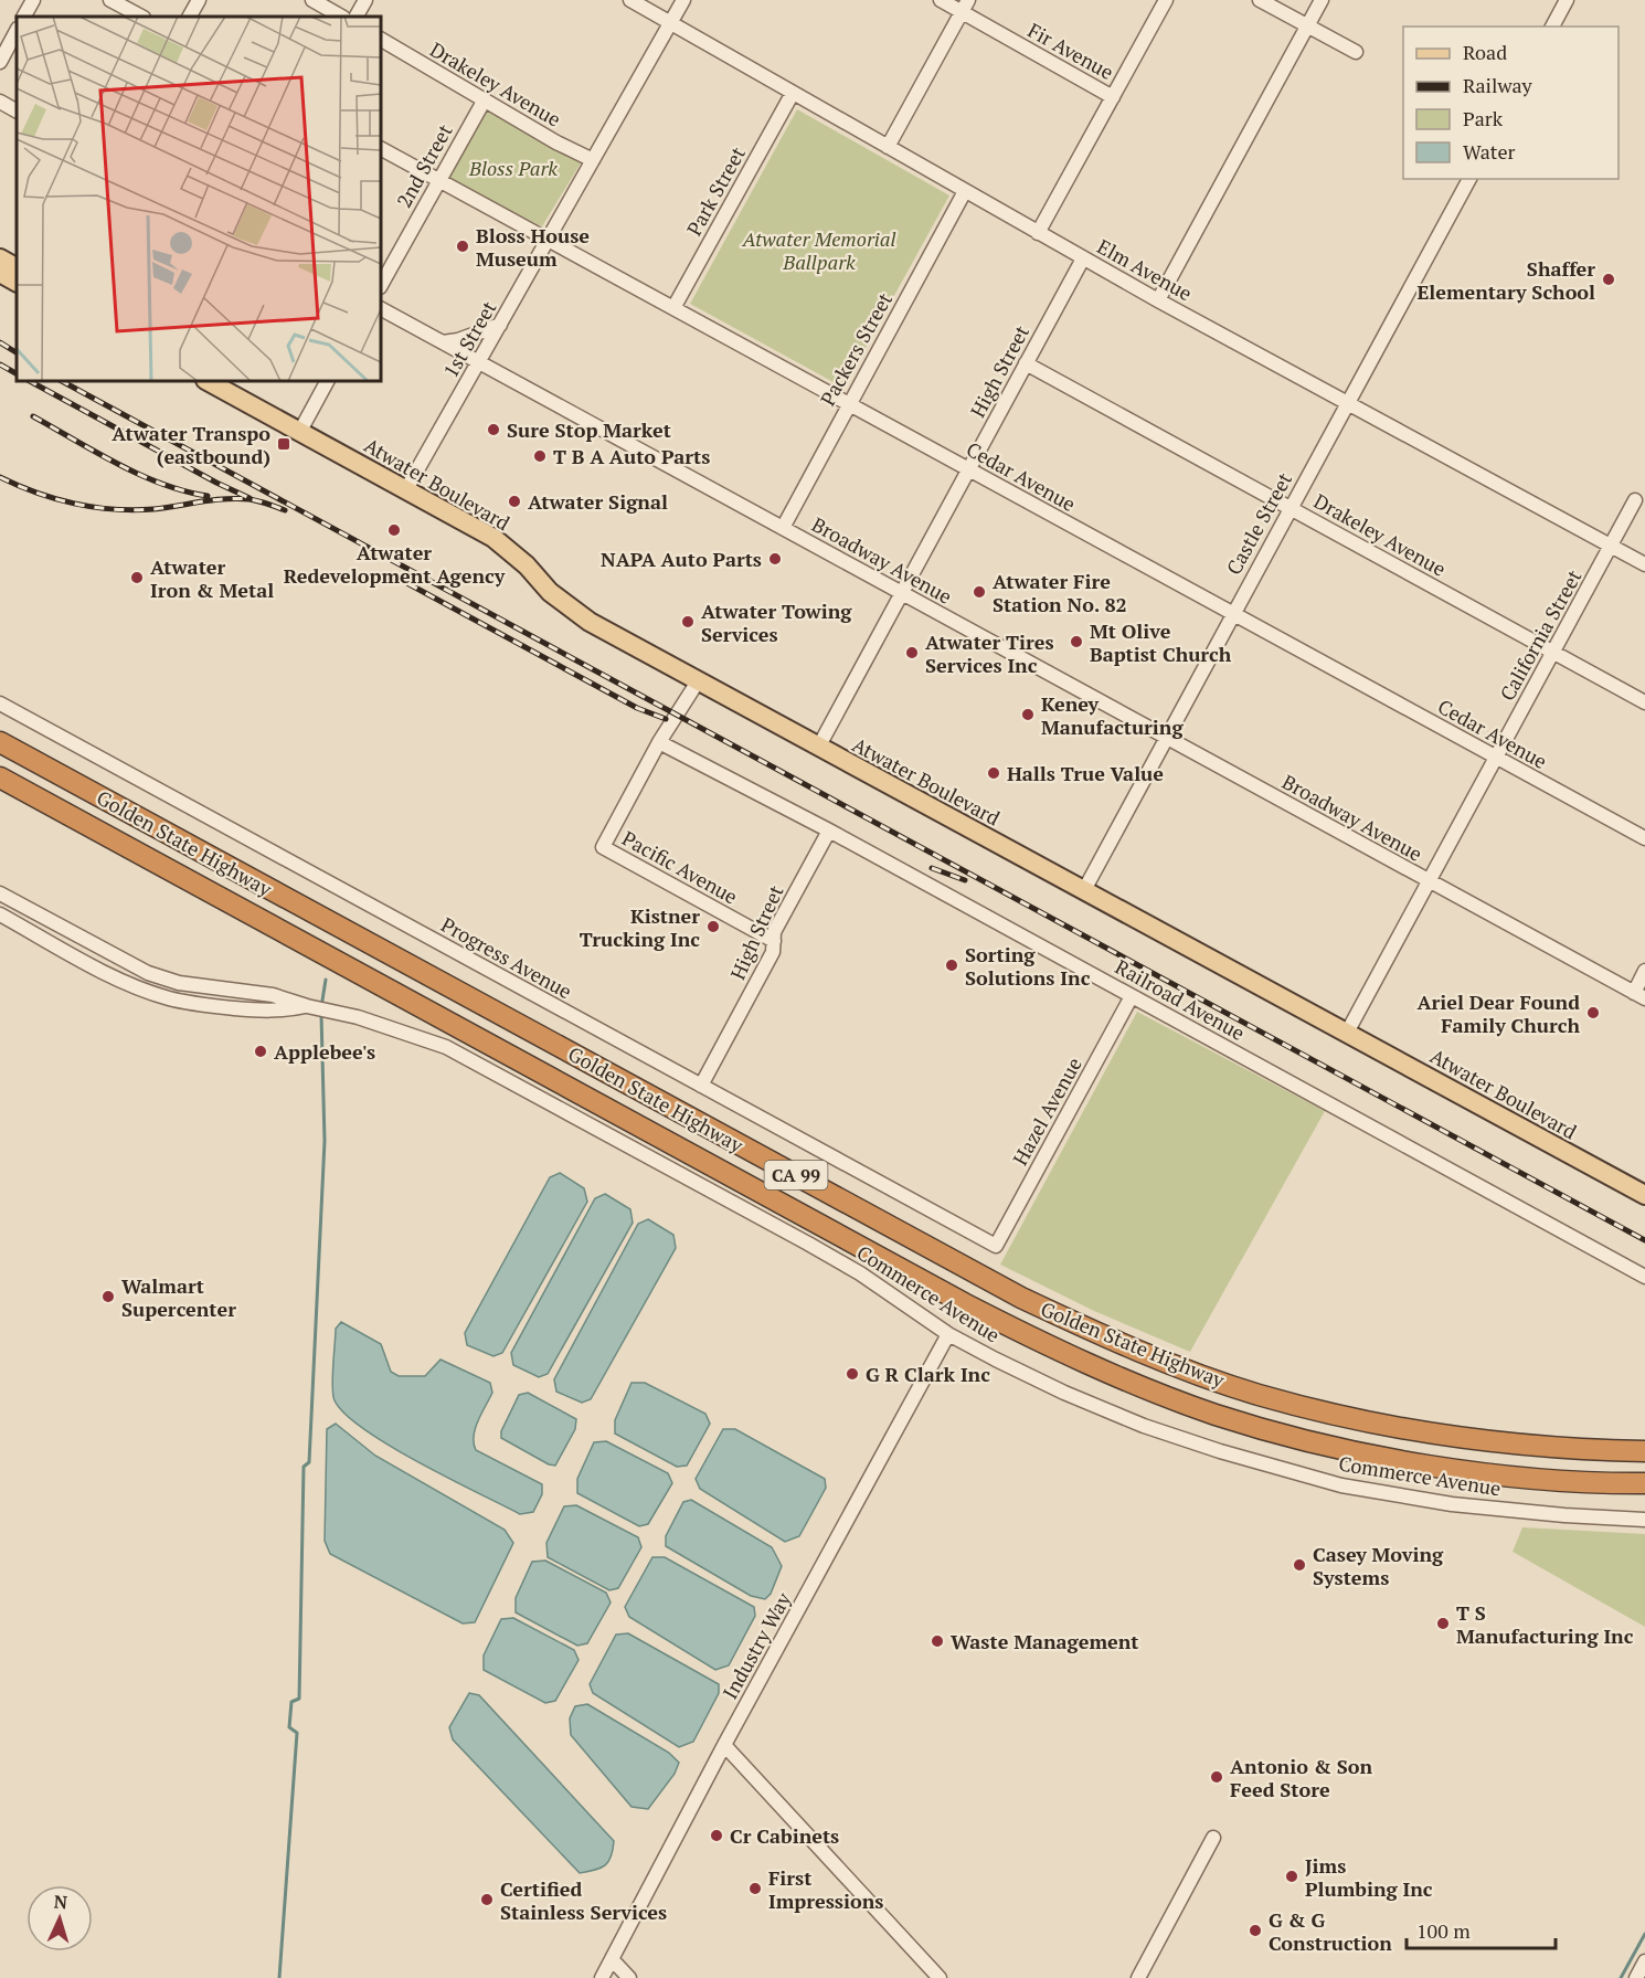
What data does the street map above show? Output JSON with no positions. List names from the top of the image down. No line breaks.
{"streets":{"highway":["Golden State Highway","CA 99"],"main road":["Atwater Boulevard"],"street":["Fir Avenue","Drakeley Avenue","2nd Street","Park Street","Elm Avenue","1st Street","Packers Street","High Street","Cedar Avenue","Castle Street","Broadway Avenue","California Street","Pacific Avenue","Progress Avenue","Railroad Avenue","Hazel Avenue","Commerce Avenue","Industry Way"]},"crossings":[["Drakeley Avenue","2nd Street"],["Drakeley Avenue","1st Street"],["Drakeley Avenue","High Street"],["Drakeley Avenue","Castle Street"],["Drakeley Avenue","California Street"],["2nd Street","Cedar Avenue"],["Park Street","Elm Avenue"],["Park Street","Cedar Avenue"],["Elm Avenue","1st Street"],["Elm Avenue","Packers Street"],["Elm Avenue","High Street"],["Elm Avenue","Castle Street"],["Elm Avenue","California Street"],["1st Street","Cedar Avenue"],["1st Street","Atwater Boulevard"],["1st Street","Broadway Avenue"],["Packers Street","Cedar Avenue"],["Packers Street","Broadway Avenue"],["High Street","Cedar Avenue"],["High Street","Atwater Boulevard"],["High Street","Broadway Avenue"],["High Street","Pacific Avenue"],["High Street","Progress Avenue"],["High Street","Railroad Avenue"],["Cedar Avenue","Castle Street"],["Cedar Avenue","California Street"],["Atwater Boulevard","Castle Street"],["Atwater Boulevard","California Street"],["Castle Street","Broadway Avenue"],["Broadway Avenue","California Street"],["Pacific Avenue","Railroad Avenue"],["Progress Avenue","Hazel Avenue"],["Railroad Avenue","Hazel Avenue"],["Commerce Avenue","Industry Way"]],"parks":["Bloss Park","Atwater Memorial Ballpark"],"places":{"other":["Bloss House Museum","Shaffer Elementary School","Sure Stop Market","T B A Auto Parts","Atwater Signal","Atwater Redevelopment Agency","NAPA Auto Parts","Atwater Iron & Metal","Atwater Fire Station No. 82","Atwater Towing Services","Mt Olive Baptist Church","Atwater Tires Services Inc","Keney Manufacturing","Halls True Value","Kistner Trucking Inc","Sorting Solutions Inc","Ariel Dear Found Family Church","Applebee's","Walmart Supercenter","G R Clark Inc","Casey Moving Systems","T S Manufacturing Inc","Waste Management","Antonio & Son Feed Store","Cr Cabinets","Jims Plumbing Inc","First Impressions","Certified Stainless Services","G & G Construction"],"transit":["Atwater Transpo (eastbound)"]},"legend":["Road","Railway","Park","Water"],"scale_bar":"100 m","north":"top"}
